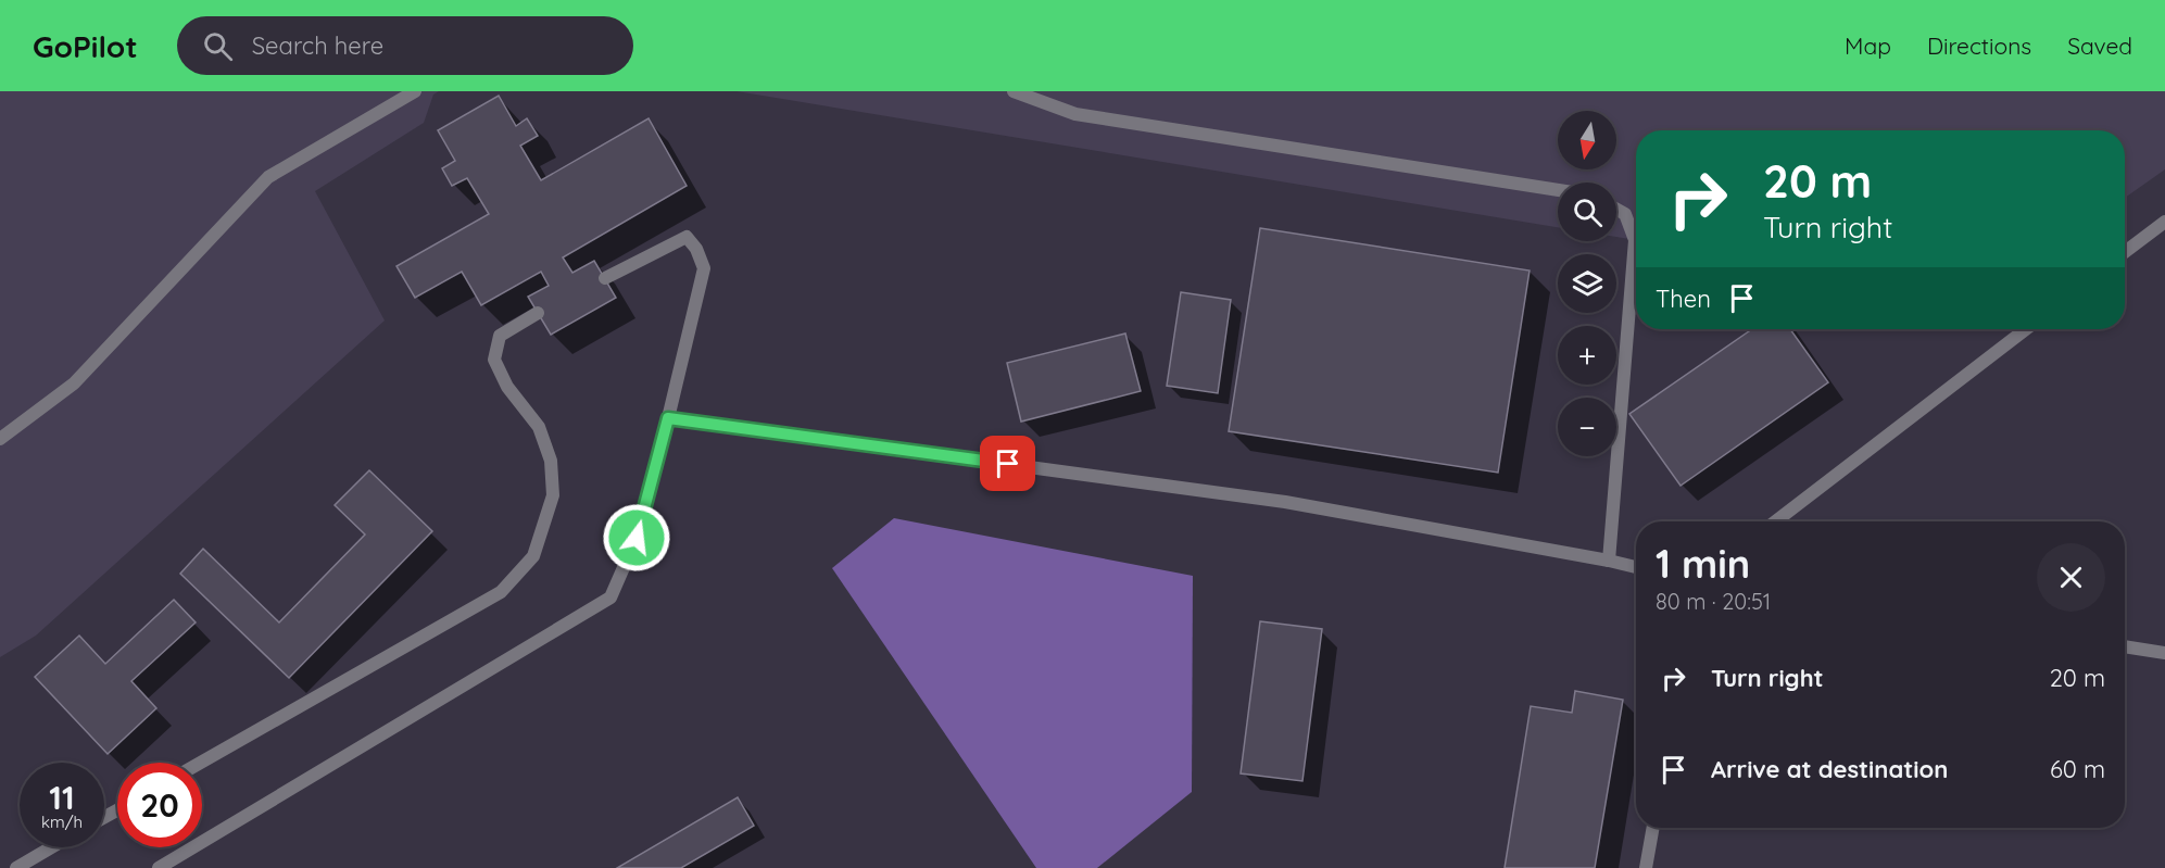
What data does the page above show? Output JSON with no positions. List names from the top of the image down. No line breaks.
{"north":"bottom","page":{"header":"GoPilot","search":"Search here","nav":["Map","Directions","Saved"],"map_buttons":["+","−"],"turn":["20 m","Turn right"],"then":"Then","heading":["1 min","80 m · 20:51"],"list":[{"name":"Turn right","value":"20 m"},{"name":"Arrive at destination","value":"60 m"}],"speed":"11 km/h","limit":"20"}}
